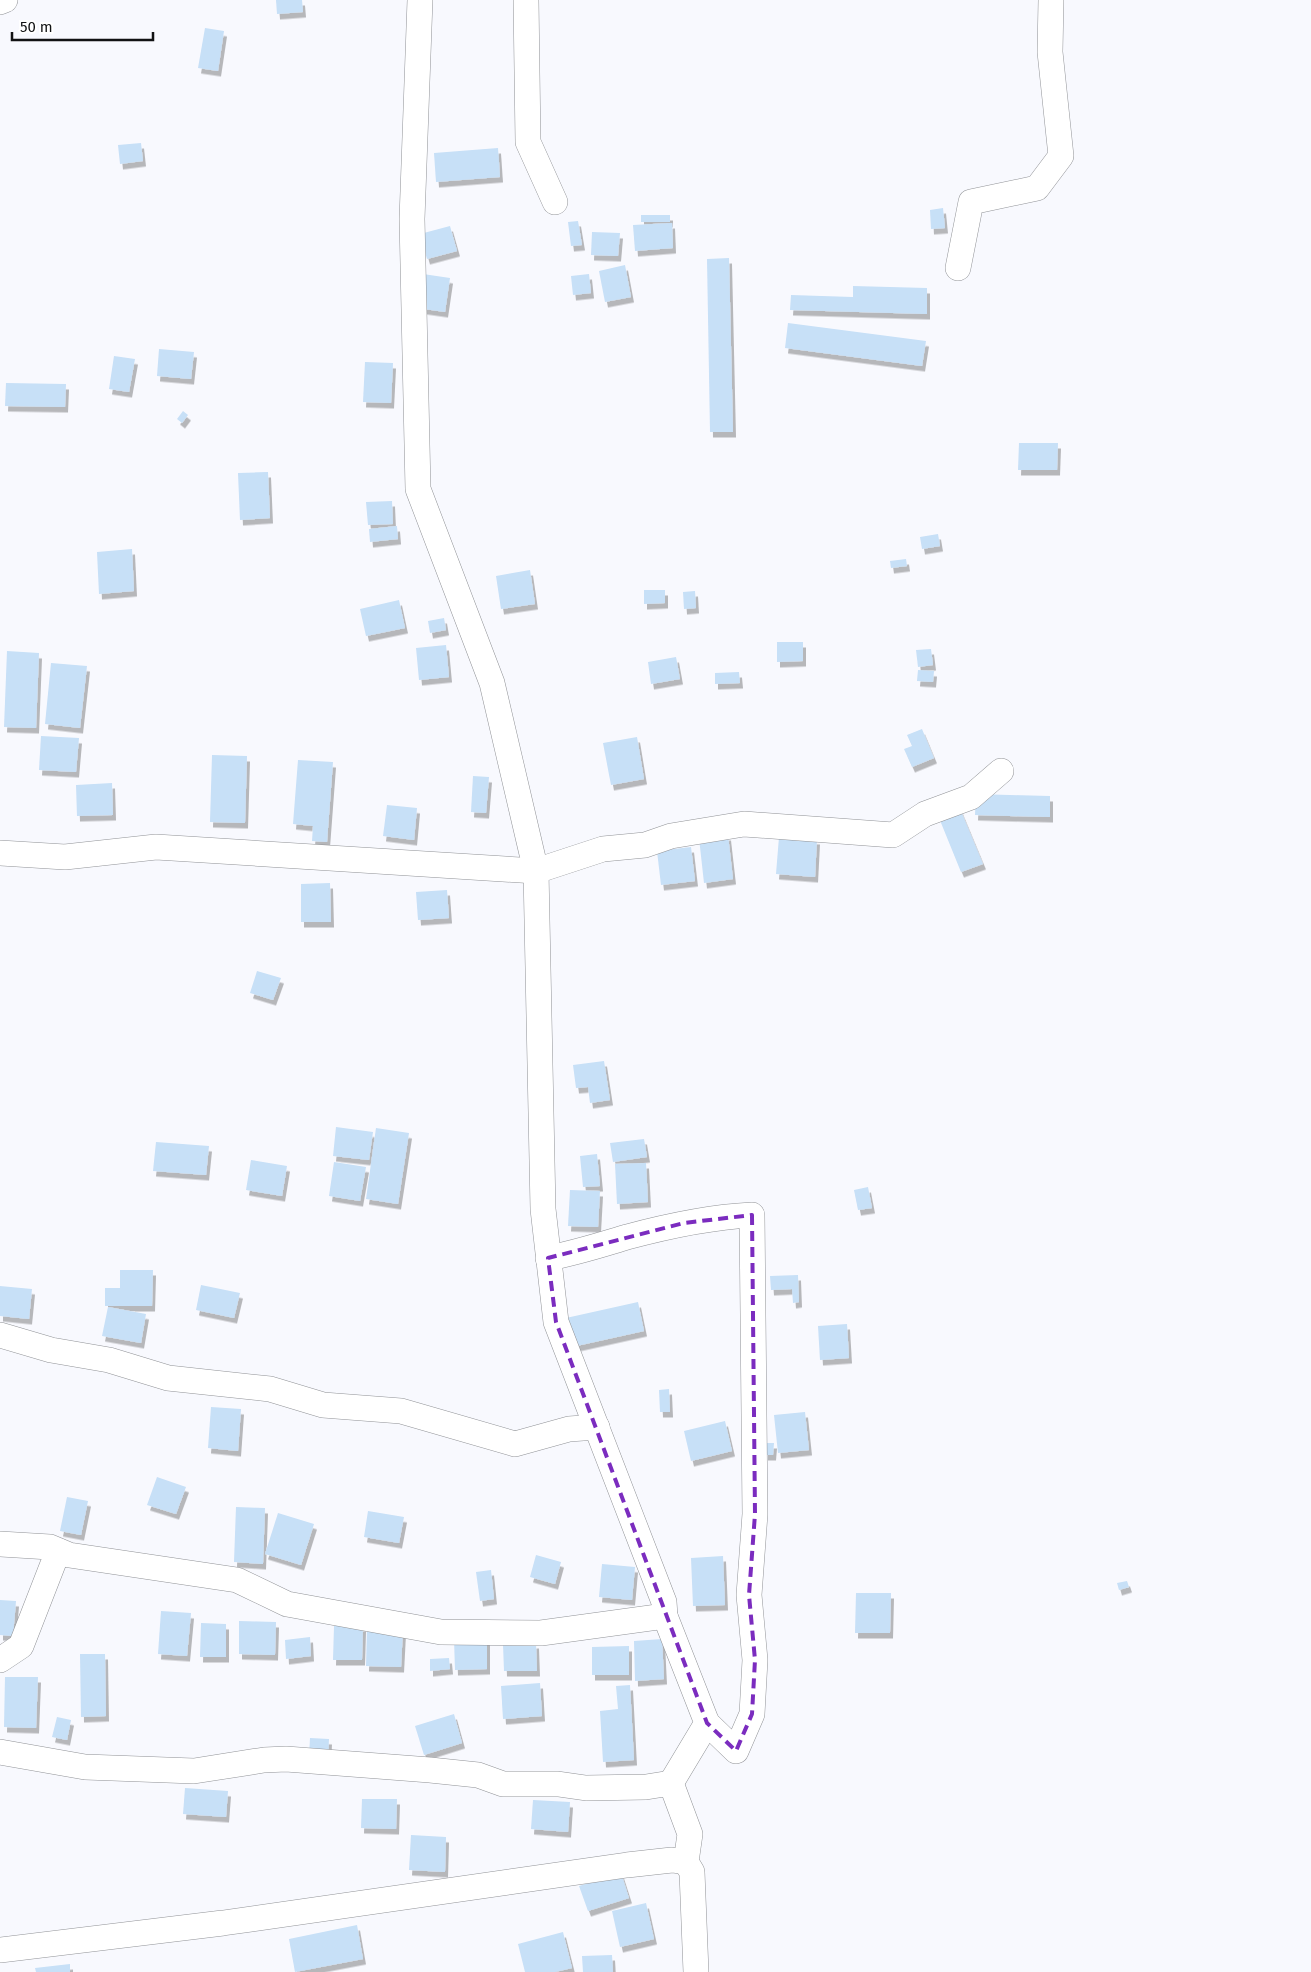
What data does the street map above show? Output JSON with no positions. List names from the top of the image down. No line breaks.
{"scale_bar":"50 m"}
